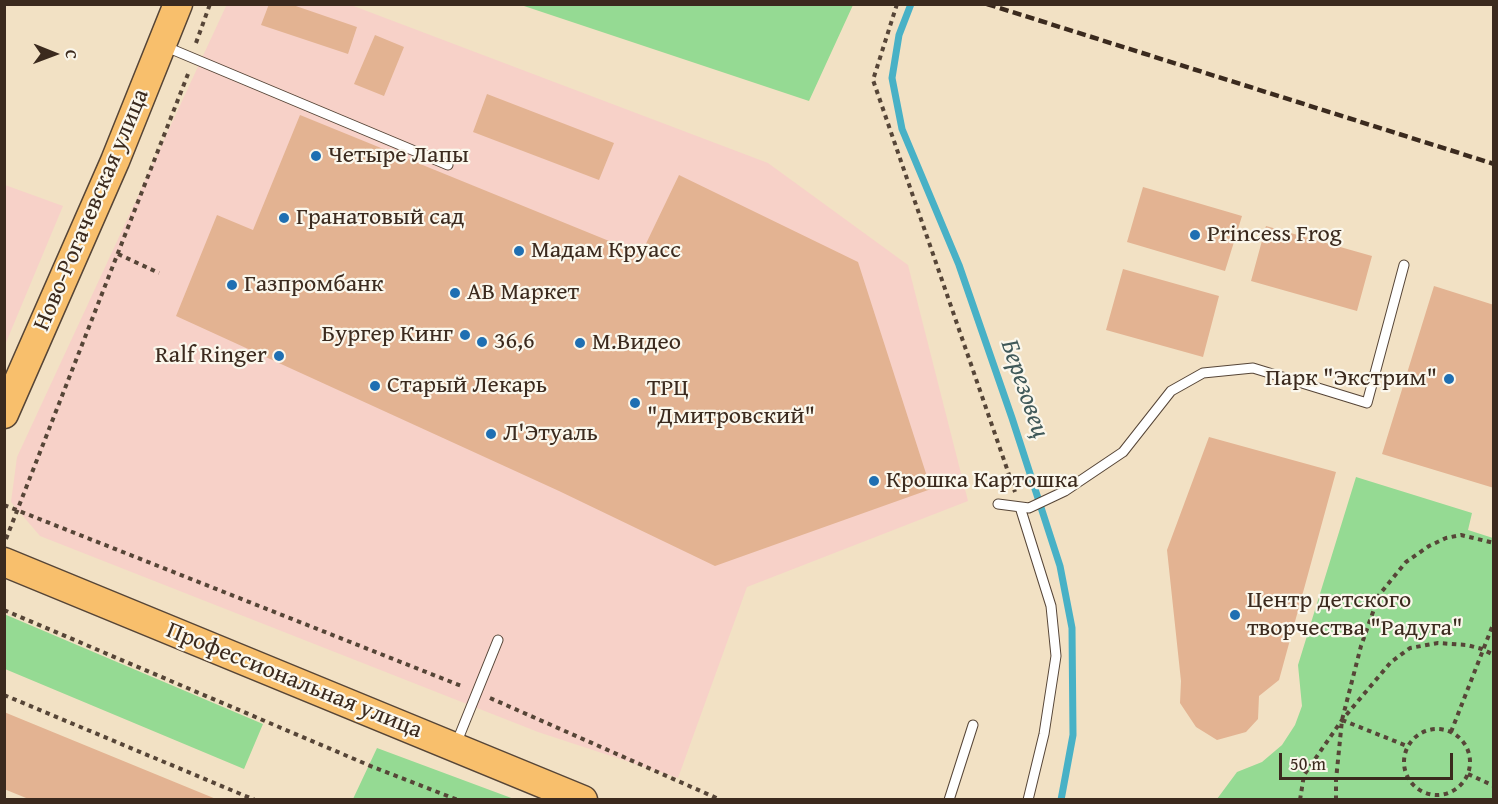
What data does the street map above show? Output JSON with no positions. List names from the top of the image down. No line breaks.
{"streets":{"main road":["Ново-Рогачевская улица","Профессиональная улица"]},"water":["Березовец"],"places":["Четыре Лапы","Гранатовый сад","Princess Frog","Мадам Круасс","Газпромбанк","АВ Маркет","Бургер Кинг","36,6","М.Видео","Ralf Ringer","Парк \"Экстрим\"","Старый Лекарь","ТРЦ \"Дмитровский\"","Л'Этуаль","Крошка Картошка","Центр детского творчества \"Радуга\""],"scale_bar":"50 m","north":"right"}
